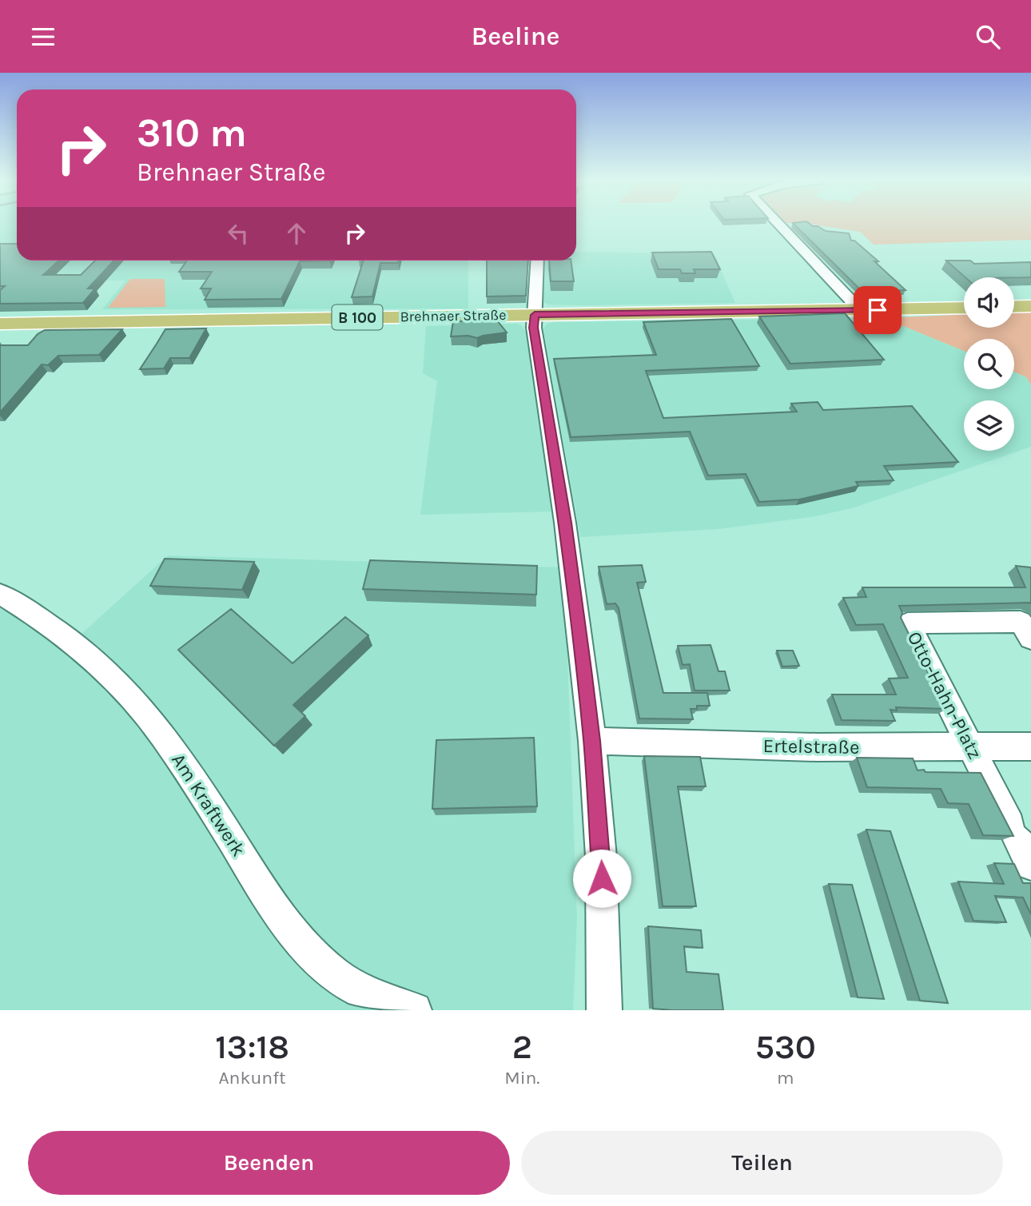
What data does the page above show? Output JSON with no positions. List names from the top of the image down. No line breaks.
{"streets":{"main road":["Brehnaer Straße","B 100"],"street":["Otto-Hahn-Platz","Ertelstraße","Am Kraftwerk"]},"crossings":[["Otto-Hahn-Platz","Ertelstraße"]],"page":{"header":"Beeline","turn":["310 m","Brehnaer Straße"],"eta":["13:18","Ankunft","2","Min.","530","m"],"buttons":["Beenden","Teilen"]}}
